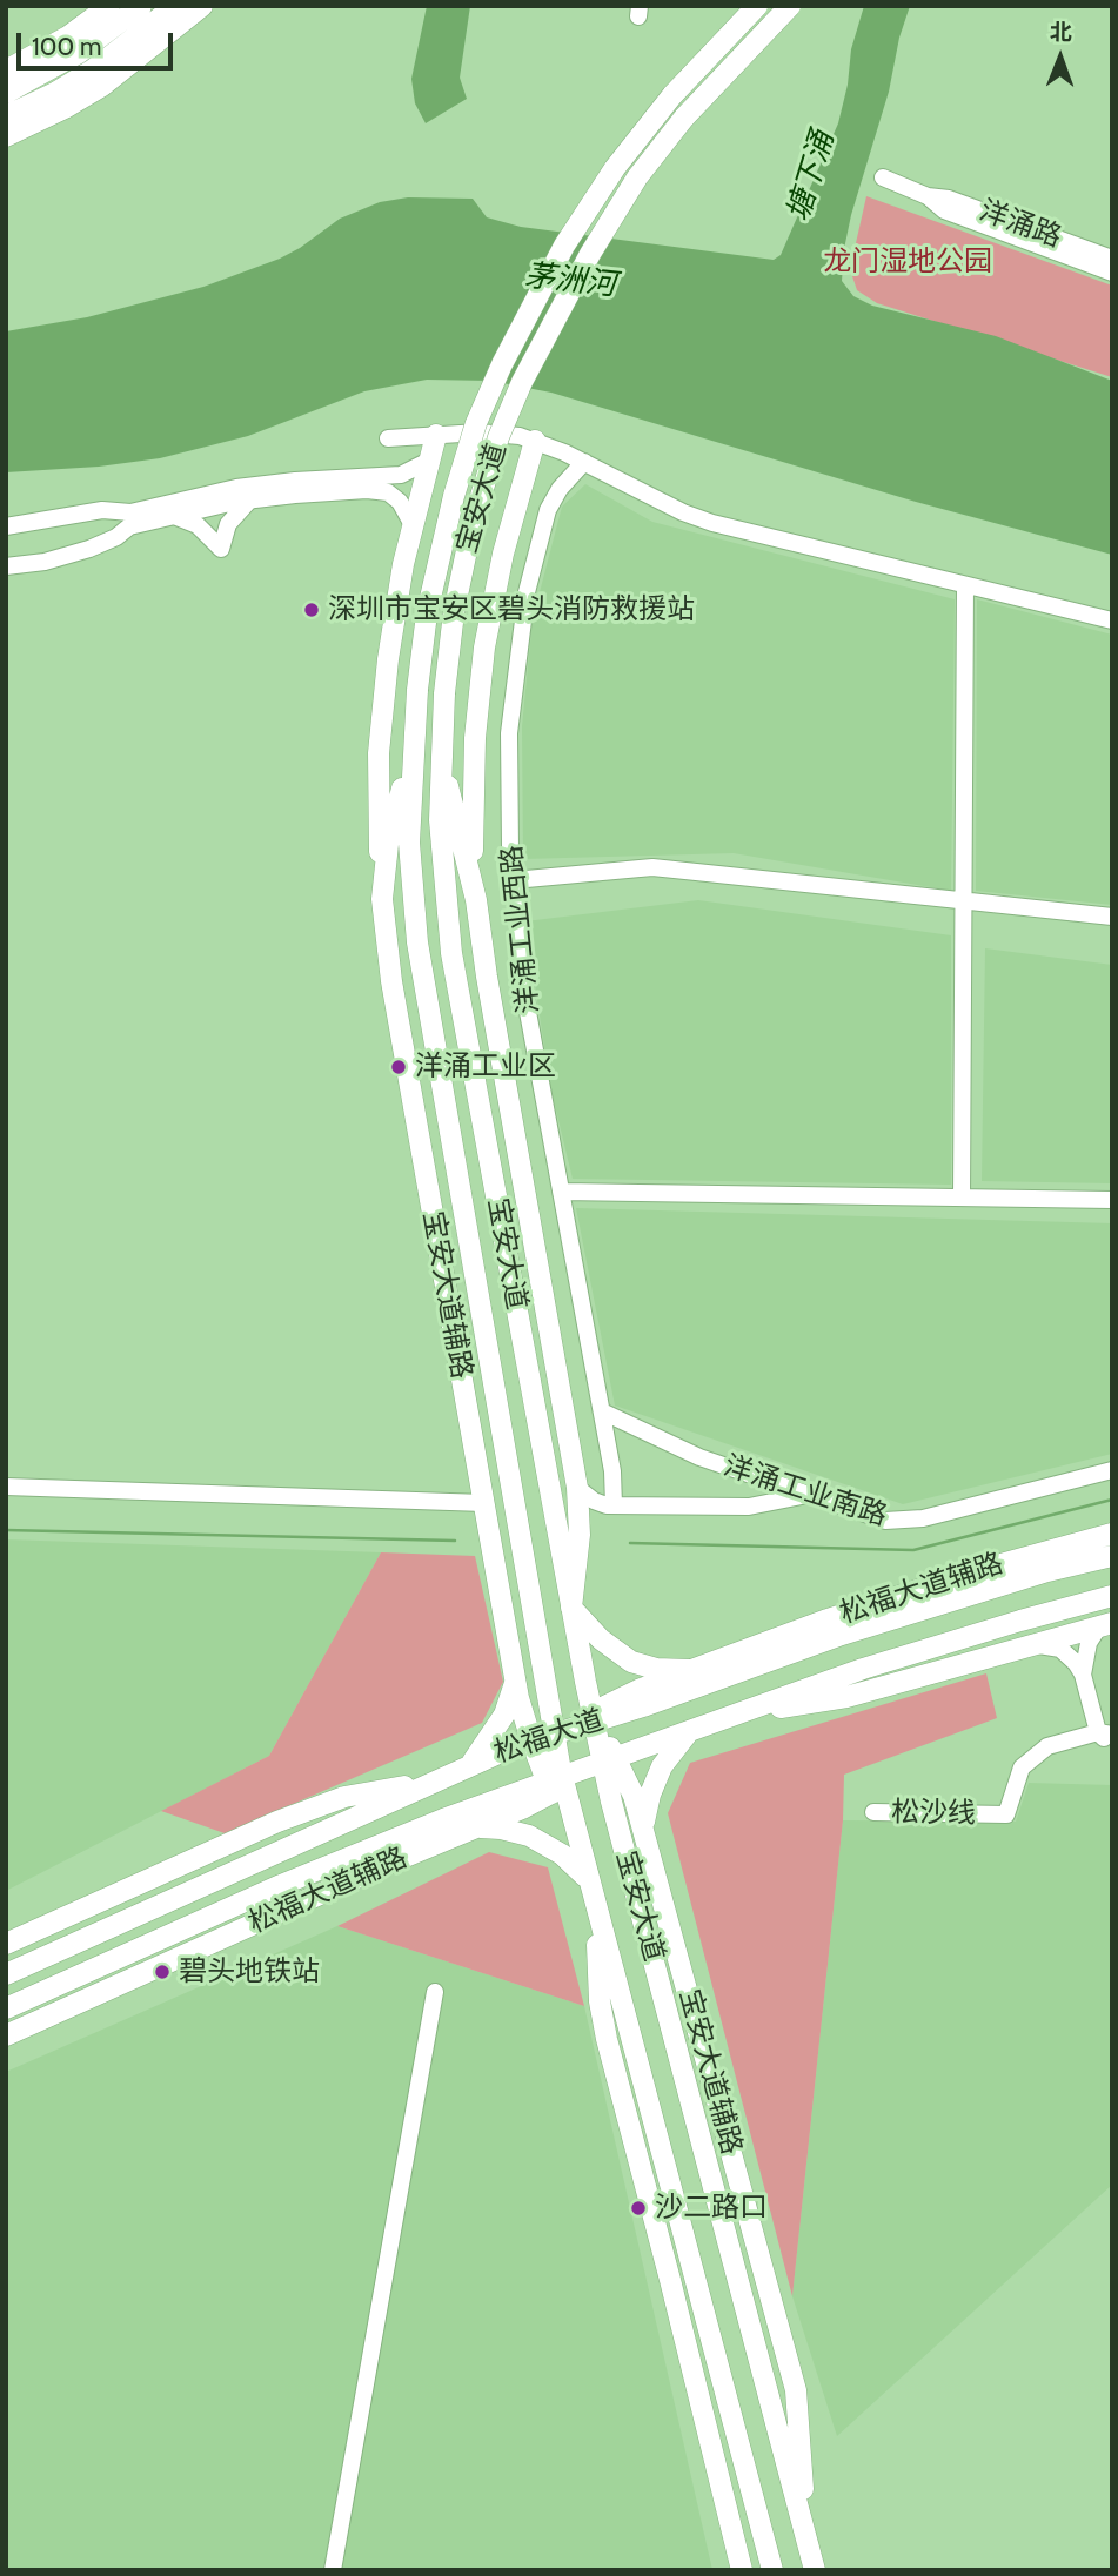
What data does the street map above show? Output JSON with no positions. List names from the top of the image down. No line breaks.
{"streets":{"main road":["宝安大道","宝安大道辅路","松福大道辅路","松福大道"],"street":["洋涌路","洋涌工业西路","洋涌工业南路","松沙线"]},"crossings":[["宝安大道","宝安大道辅路"],["宝安大道","松福大道辅路"],["宝安大道","松福大道"],["洋涌工业西路","洋涌工业南路"],["宝安大道辅路","松福大道辅路"],["宝安大道辅路","松福大道"],["松福大道辅路","松福大道"]],"water":["塘下涌","茅洲河"],"parks":["龙门湿地公园"],"places":["深圳市宝安区碧头消防救援站","洋涌工业区","碧头地铁站","沙二路口"],"scale_bar":"100 m","north":"top"}
